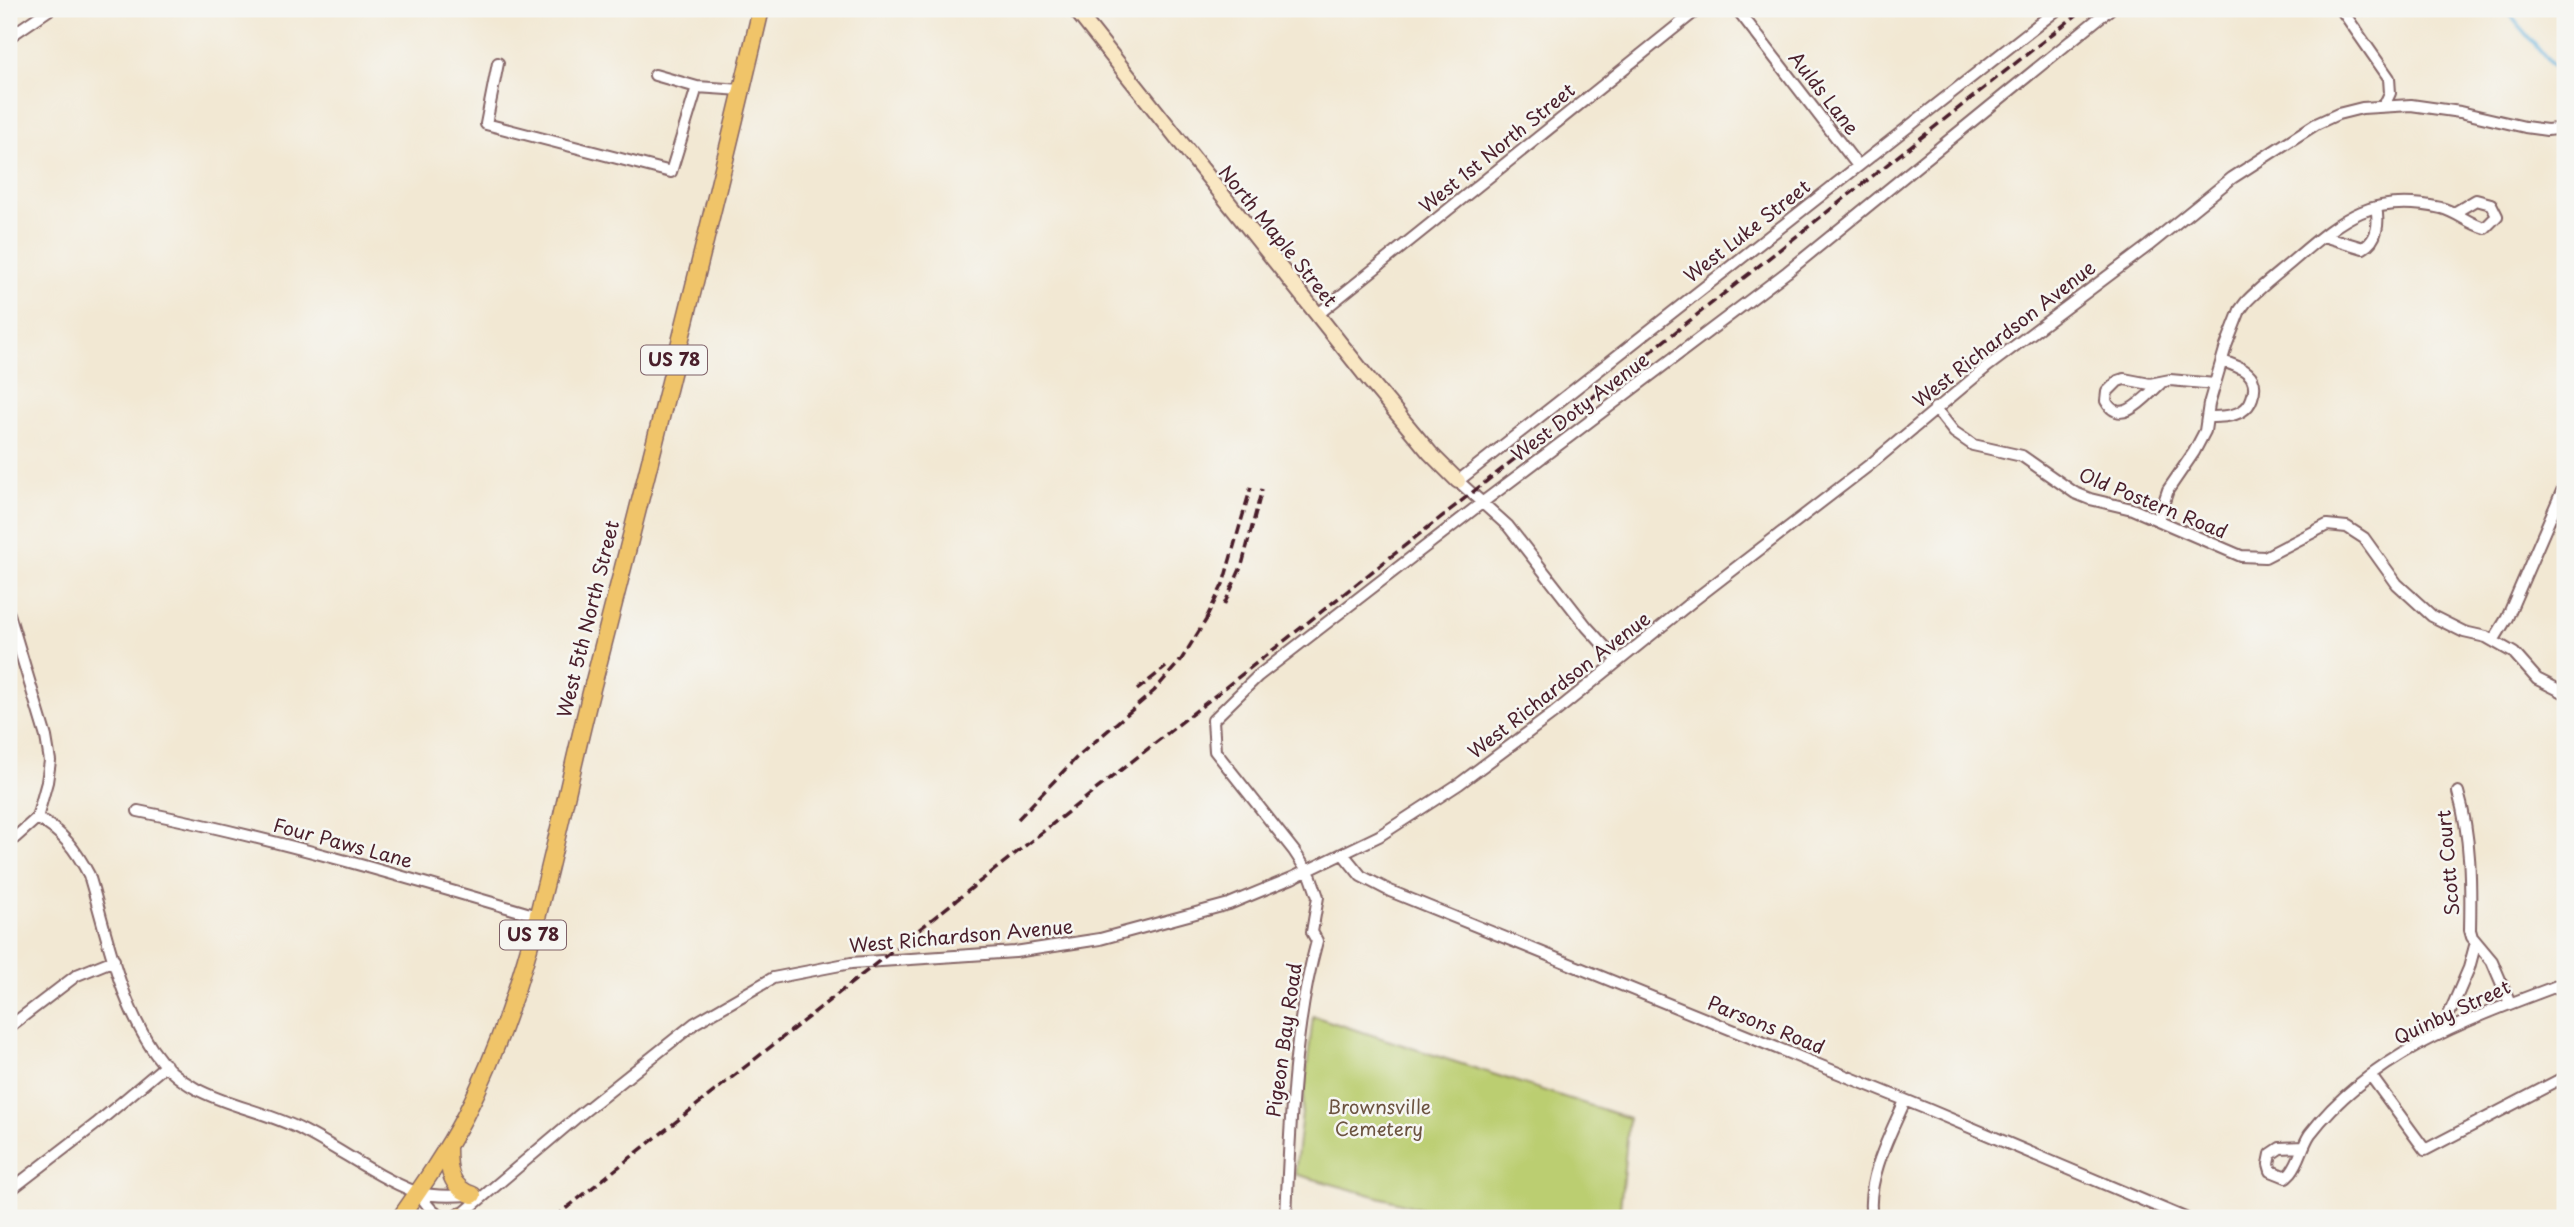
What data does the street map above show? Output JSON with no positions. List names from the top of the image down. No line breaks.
{"streets":{"main road":["US 78","West 5th North Street"],"street":["Aulds Lane","West 1st North Street","West Luke Street","North Maple Street","West Richardson Avenue","West Doty Avenue","Old Postern Road","Four Paws Lane","Scott Court","Quinby Street","Parsons Road","Pigeon Bay Road"]},"crossings":[["Aulds Lane","West Luke Street"],["West 1st North Street","North Maple Street"],["West Luke Street","North Maple Street"],["West Richardson Avenue","West Doty Avenue"],["West Richardson Avenue","Old Postern Road"],["West Richardson Avenue","West 5th North Street"],["West Richardson Avenue","Parsons Road"],["West Richardson Avenue","Pigeon Bay Road"],["West Doty Avenue","Pigeon Bay Road"],["West 5th North Street","Four Paws Lane"],["Scott Court","Quinby Street"]],"parks":["Brownsville Cemetery"]}
